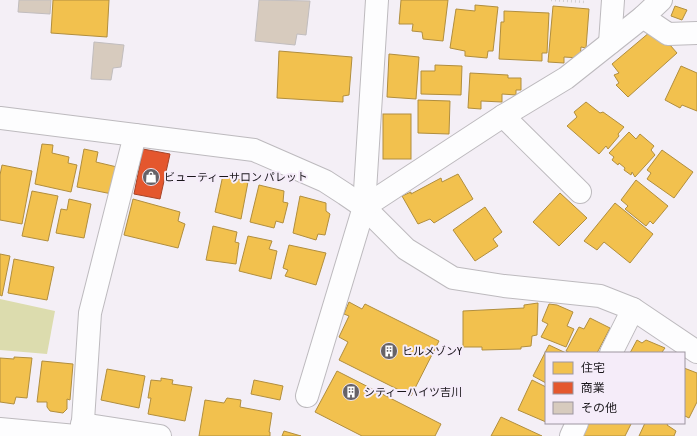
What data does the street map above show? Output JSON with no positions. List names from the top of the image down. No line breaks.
{"places":{"shop":["ビューティーサロン パレット"],"building":["ヒルメゾンY","シティーハイツ吉川"]},"legend":["住宅","商業","その他"]}
